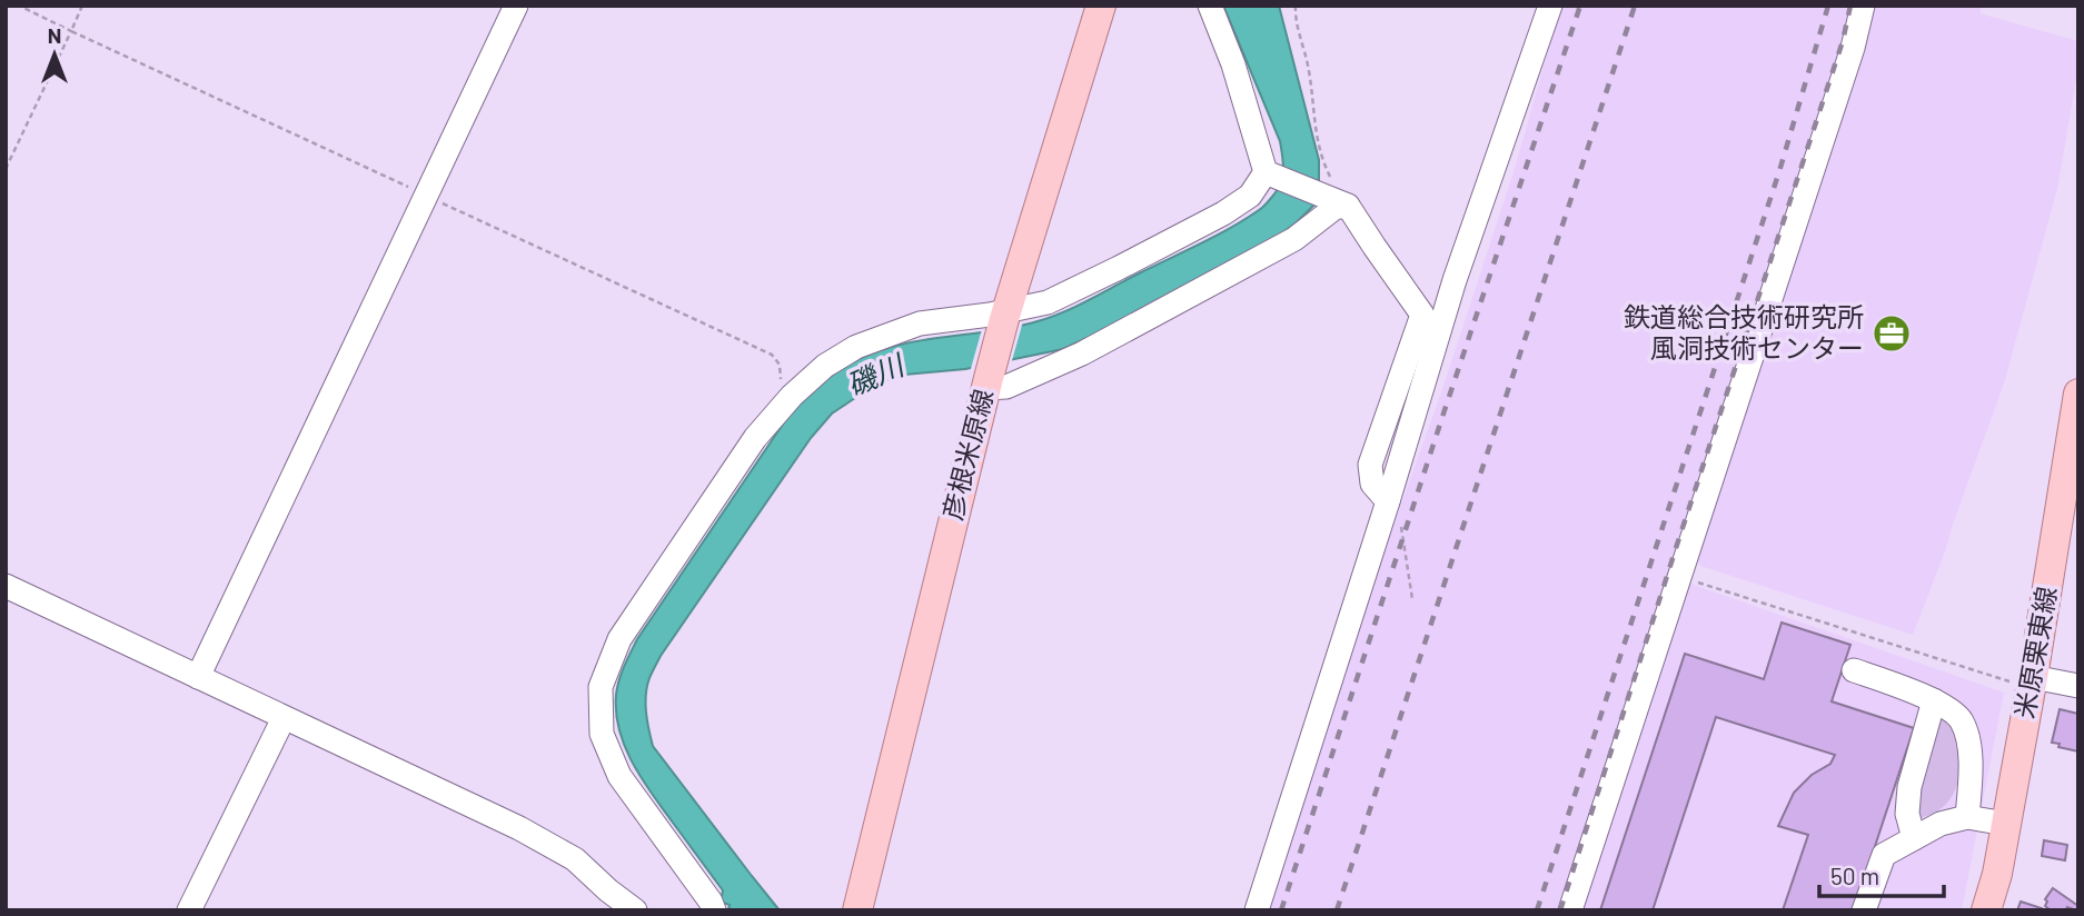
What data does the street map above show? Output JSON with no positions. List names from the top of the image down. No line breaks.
{"streets":{"main road":["彦根米原線","米原栗東線"]},"water":["磯川"],"places":{"office":["鉄道総合技術研究所 風洞技術センター"]},"scale_bar":"50 m","north":"top"}
